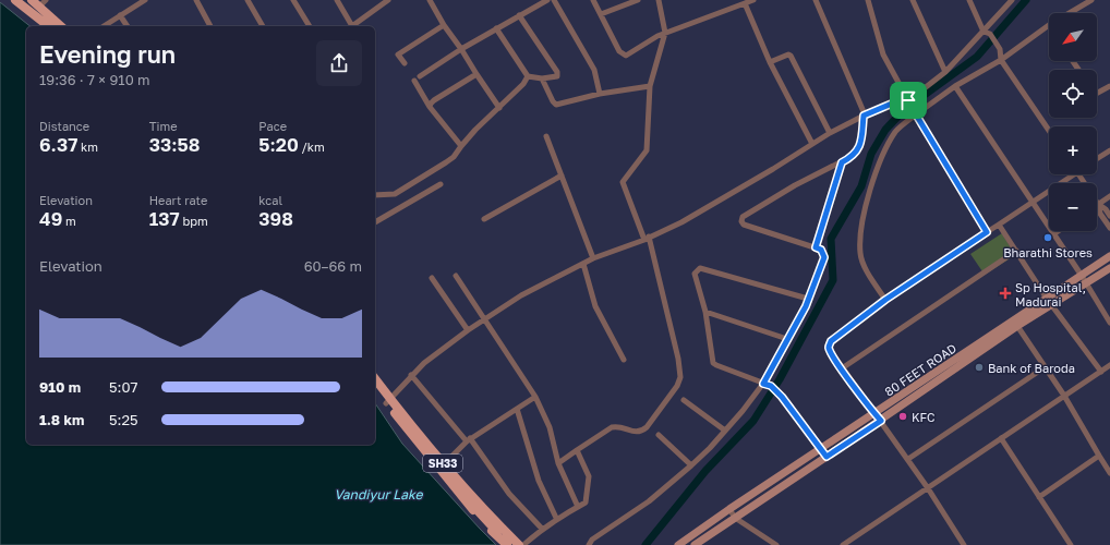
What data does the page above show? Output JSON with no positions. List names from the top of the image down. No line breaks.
{"streets":{"main road":["80 FEET ROAD","SH33"]},"water":["Vandiyur Lake"],"places":{"other":["Bharathi Stores","Bank of Baroda","KFC"],"health":["Sp Hospital, Madurai"]},"north":"bottom left","page":{"map_buttons":["+","−"],"heading":["Evening run","19:36 · 7 × 910 m"],"stats":[["Distance","6.37 km"],["Time","33:58"],["Pace","5:20 /km"],["Elevation","49 m"],["Heart rate","137 bpm"],["kcal","398"]],"chart":["Elevation","60–66 m"],"list":[{"name":"910 m","note":"5:07"},{"name":"1.8 km","note":"5:25"}]}}
